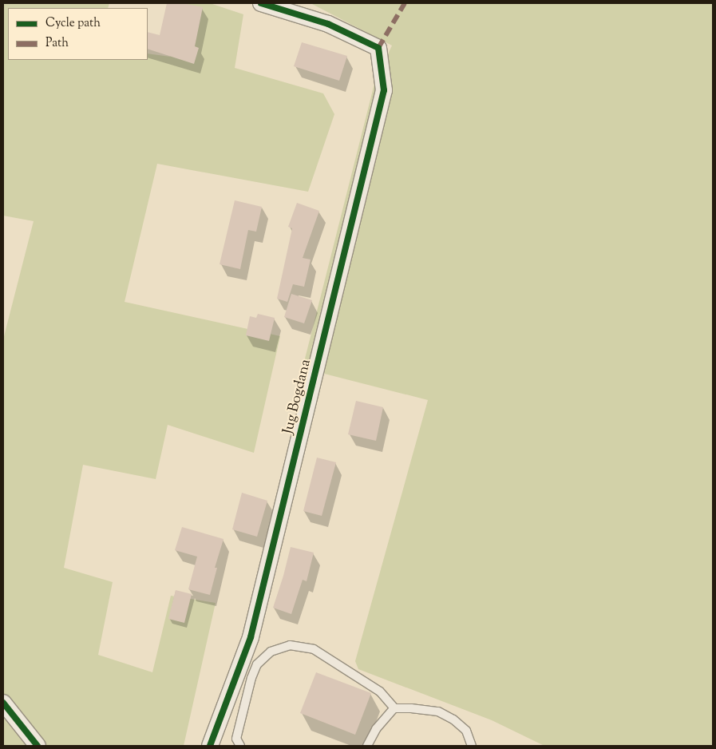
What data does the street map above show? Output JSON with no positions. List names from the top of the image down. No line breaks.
{"streets":{"street":["Jug Bogdana"]},"legend":["Cycle path","Path"]}
